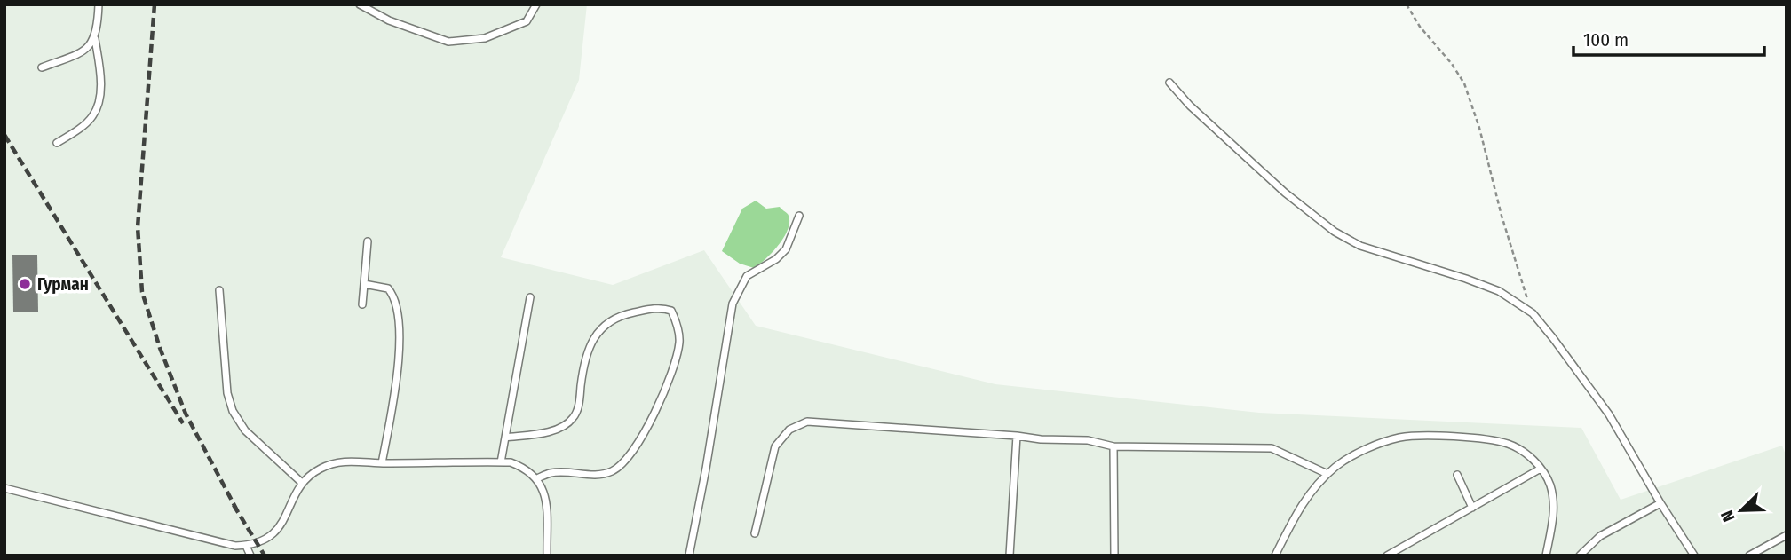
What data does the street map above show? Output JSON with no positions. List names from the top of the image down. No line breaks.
{"places":["Гурман"],"scale_bar":"100 m","north":"bottom left"}
